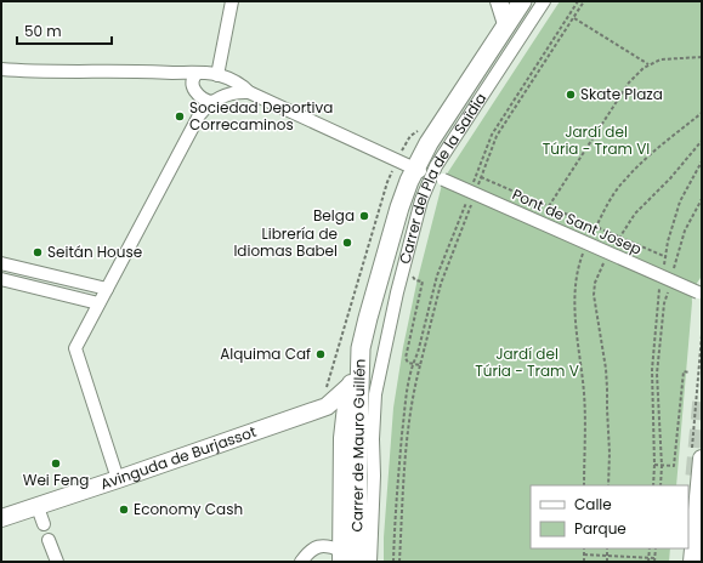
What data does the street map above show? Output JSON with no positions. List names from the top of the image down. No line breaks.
{"streets":{"main road":["Carrer del Pla de la Saïdia","Carrer de Mauro Guillén","Avinguda de Burjassot"],"street":["Pont de Sant Josep"]},"crossings":[["Carrer del Pla de la Saïdia","Carrer de Mauro Guillén"],["Carrer de Mauro Guillén","Avinguda de Burjassot"]],"parks":["Jardí del Túria - Tram VI","Jardí del Túria - Tram V"],"places":["Skate Plaza","Sociedad Deportiva Correcaminos","Belga","Librería de Idiomas Babel","Seitán House","Alquima Caf","Wei Feng","Economy Cash"],"legend":["Calle","Parque"],"scale_bar":"50 m"}
